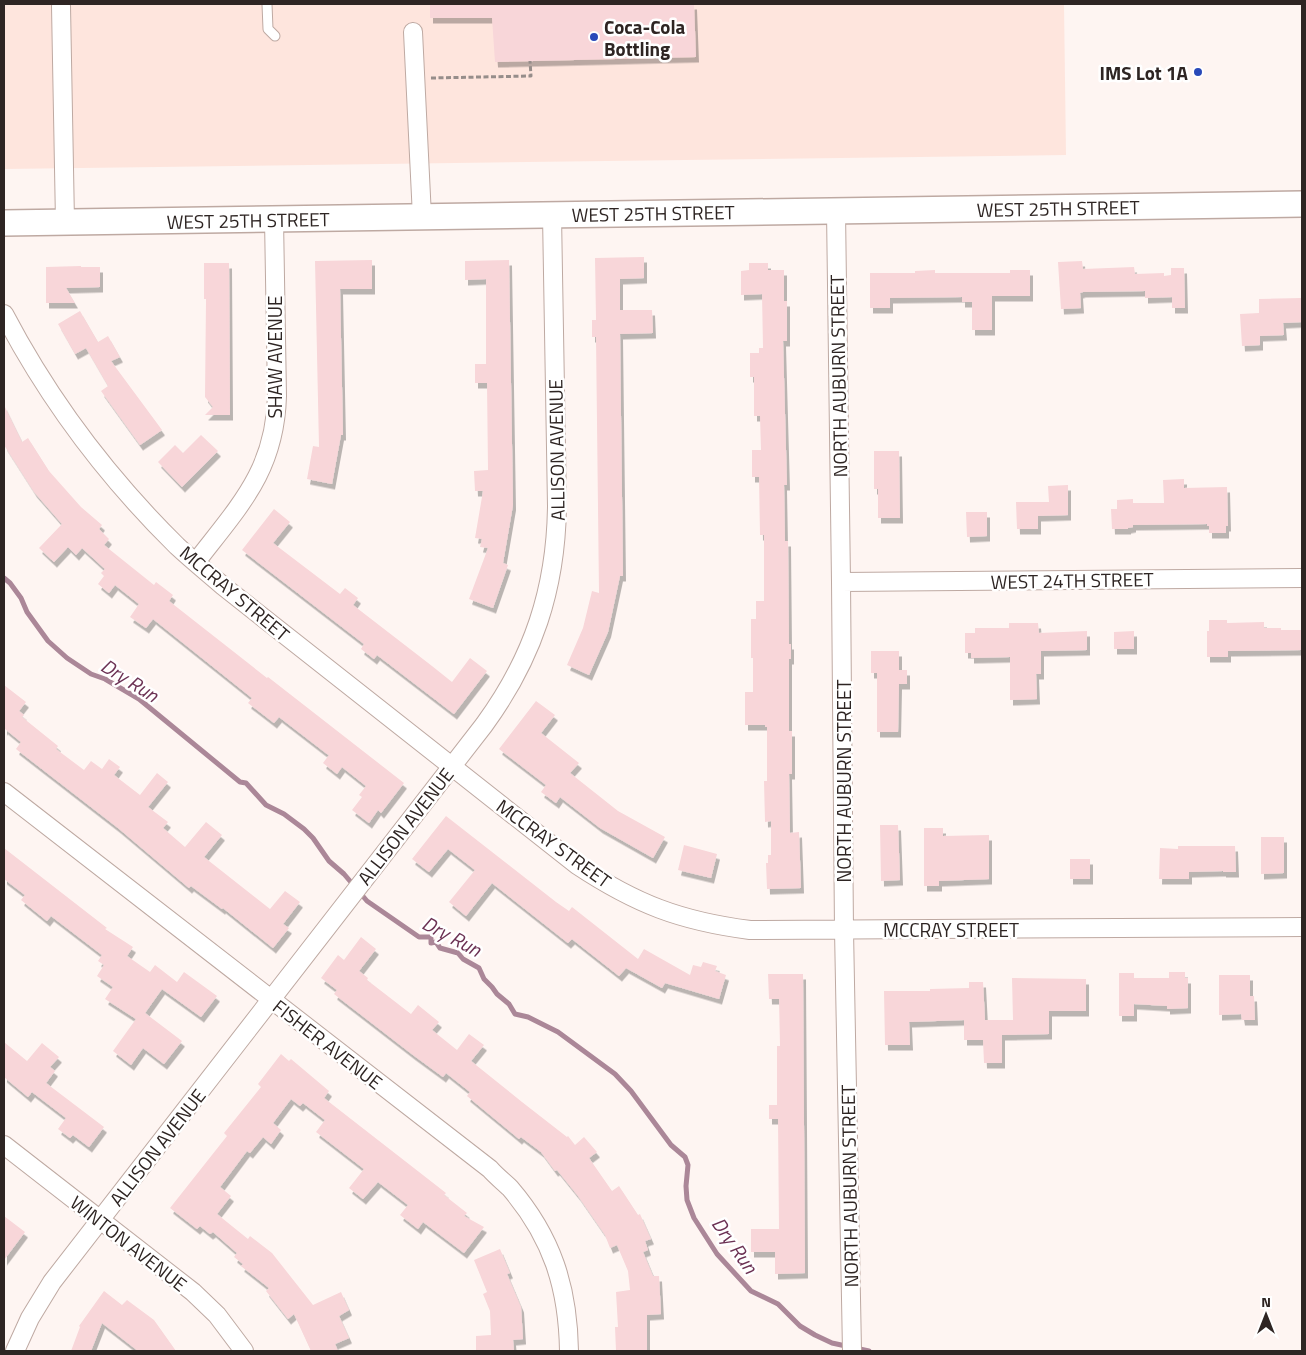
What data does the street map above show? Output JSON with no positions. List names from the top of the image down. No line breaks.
{"streets":{"main road":["WEST 25TH STREET"],"street":["SHAW AVENUE","NORTH AUBURN STREET","ALLISON AVENUE","WEST 24TH STREET","MCCRAY STREET","FISHER AVENUE","WINTON AVENUE"]},"crossings":[["WEST 25TH STREET","SHAW AVENUE"],["WEST 25TH STREET","NORTH AUBURN STREET"],["WEST 25TH STREET","ALLISON AVENUE"],["SHAW AVENUE","MCCRAY STREET"],["NORTH AUBURN STREET","WEST 24TH STREET"],["NORTH AUBURN STREET","MCCRAY STREET"],["ALLISON AVENUE","MCCRAY STREET"],["ALLISON AVENUE","FISHER AVENUE"],["ALLISON AVENUE","WINTON AVENUE"]],"water":["Dry Run"],"places":["Coca-Cola Bottling","IMS Lot 1A"],"north":"top"}
